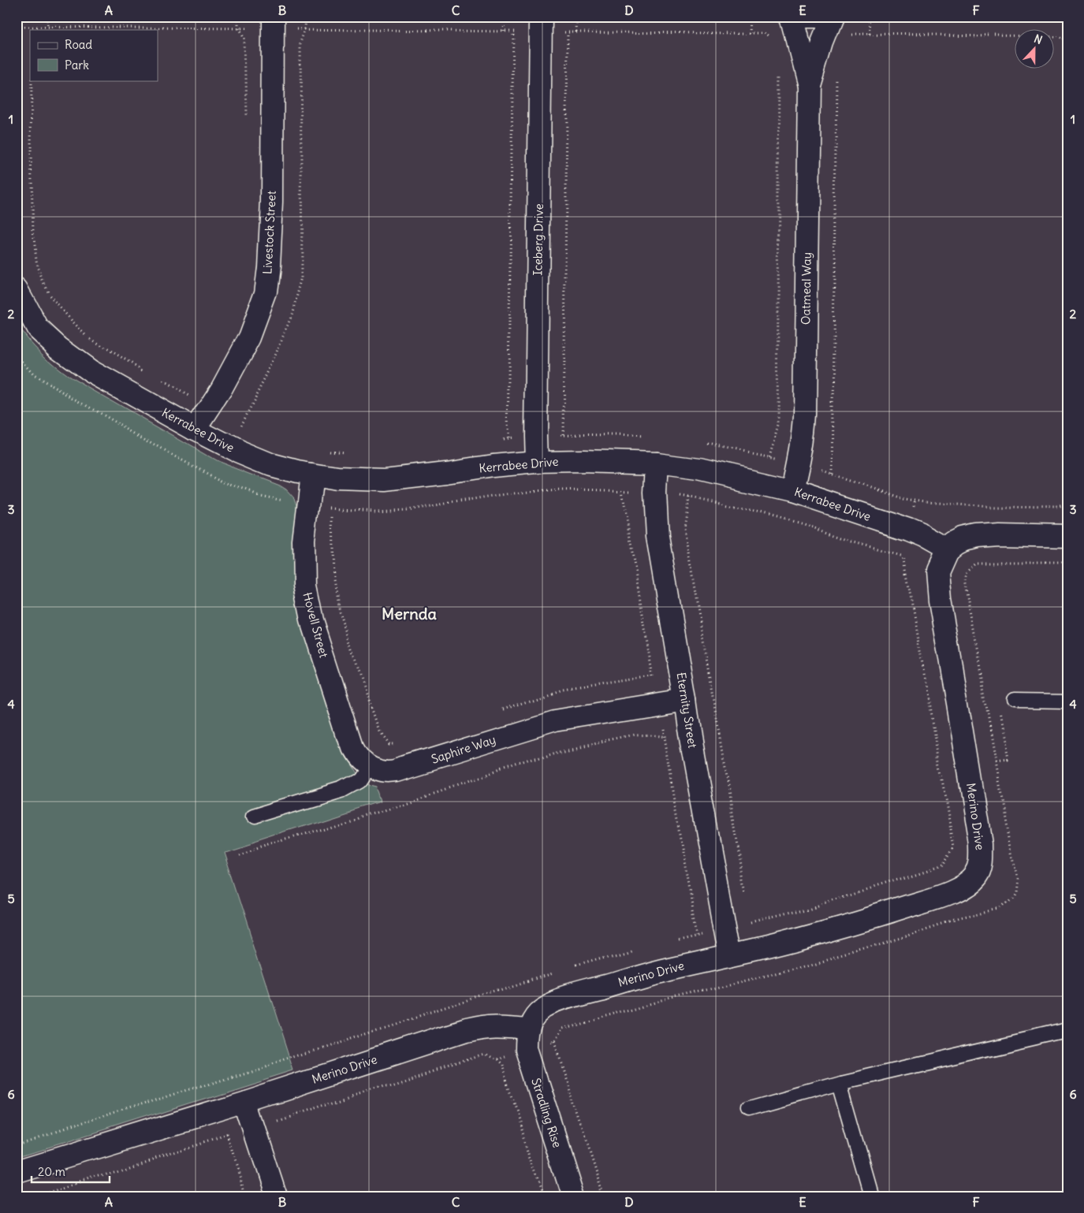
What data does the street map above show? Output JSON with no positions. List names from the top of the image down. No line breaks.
{"streets":{"street":["Livestock Street","Iceberg Drive","Oatmeal Way","Kerrabee Drive","Hovell Street","Eternity Street","Saphire Way","Merino Drive","Stradling Rise"]},"crossings":[["Livestock Street","Kerrabee Drive"],["Iceberg Drive","Kerrabee Drive"],["Oatmeal Way","Kerrabee Drive"],["Kerrabee Drive","Hovell Street"],["Kerrabee Drive","Eternity Street"],["Kerrabee Drive","Merino Drive"],["Hovell Street","Saphire Way"],["Eternity Street","Saphire Way"],["Eternity Street","Merino Drive"],["Merino Drive","Stradling Rise"]],"districts":["Mernda"],"legend":["Road","Park"],"scale_bar":"20 m","north":"top","grid":{"columns":["A","B","C","D","E","F"],"rows":["1","2","3","4","5","6"]}}
